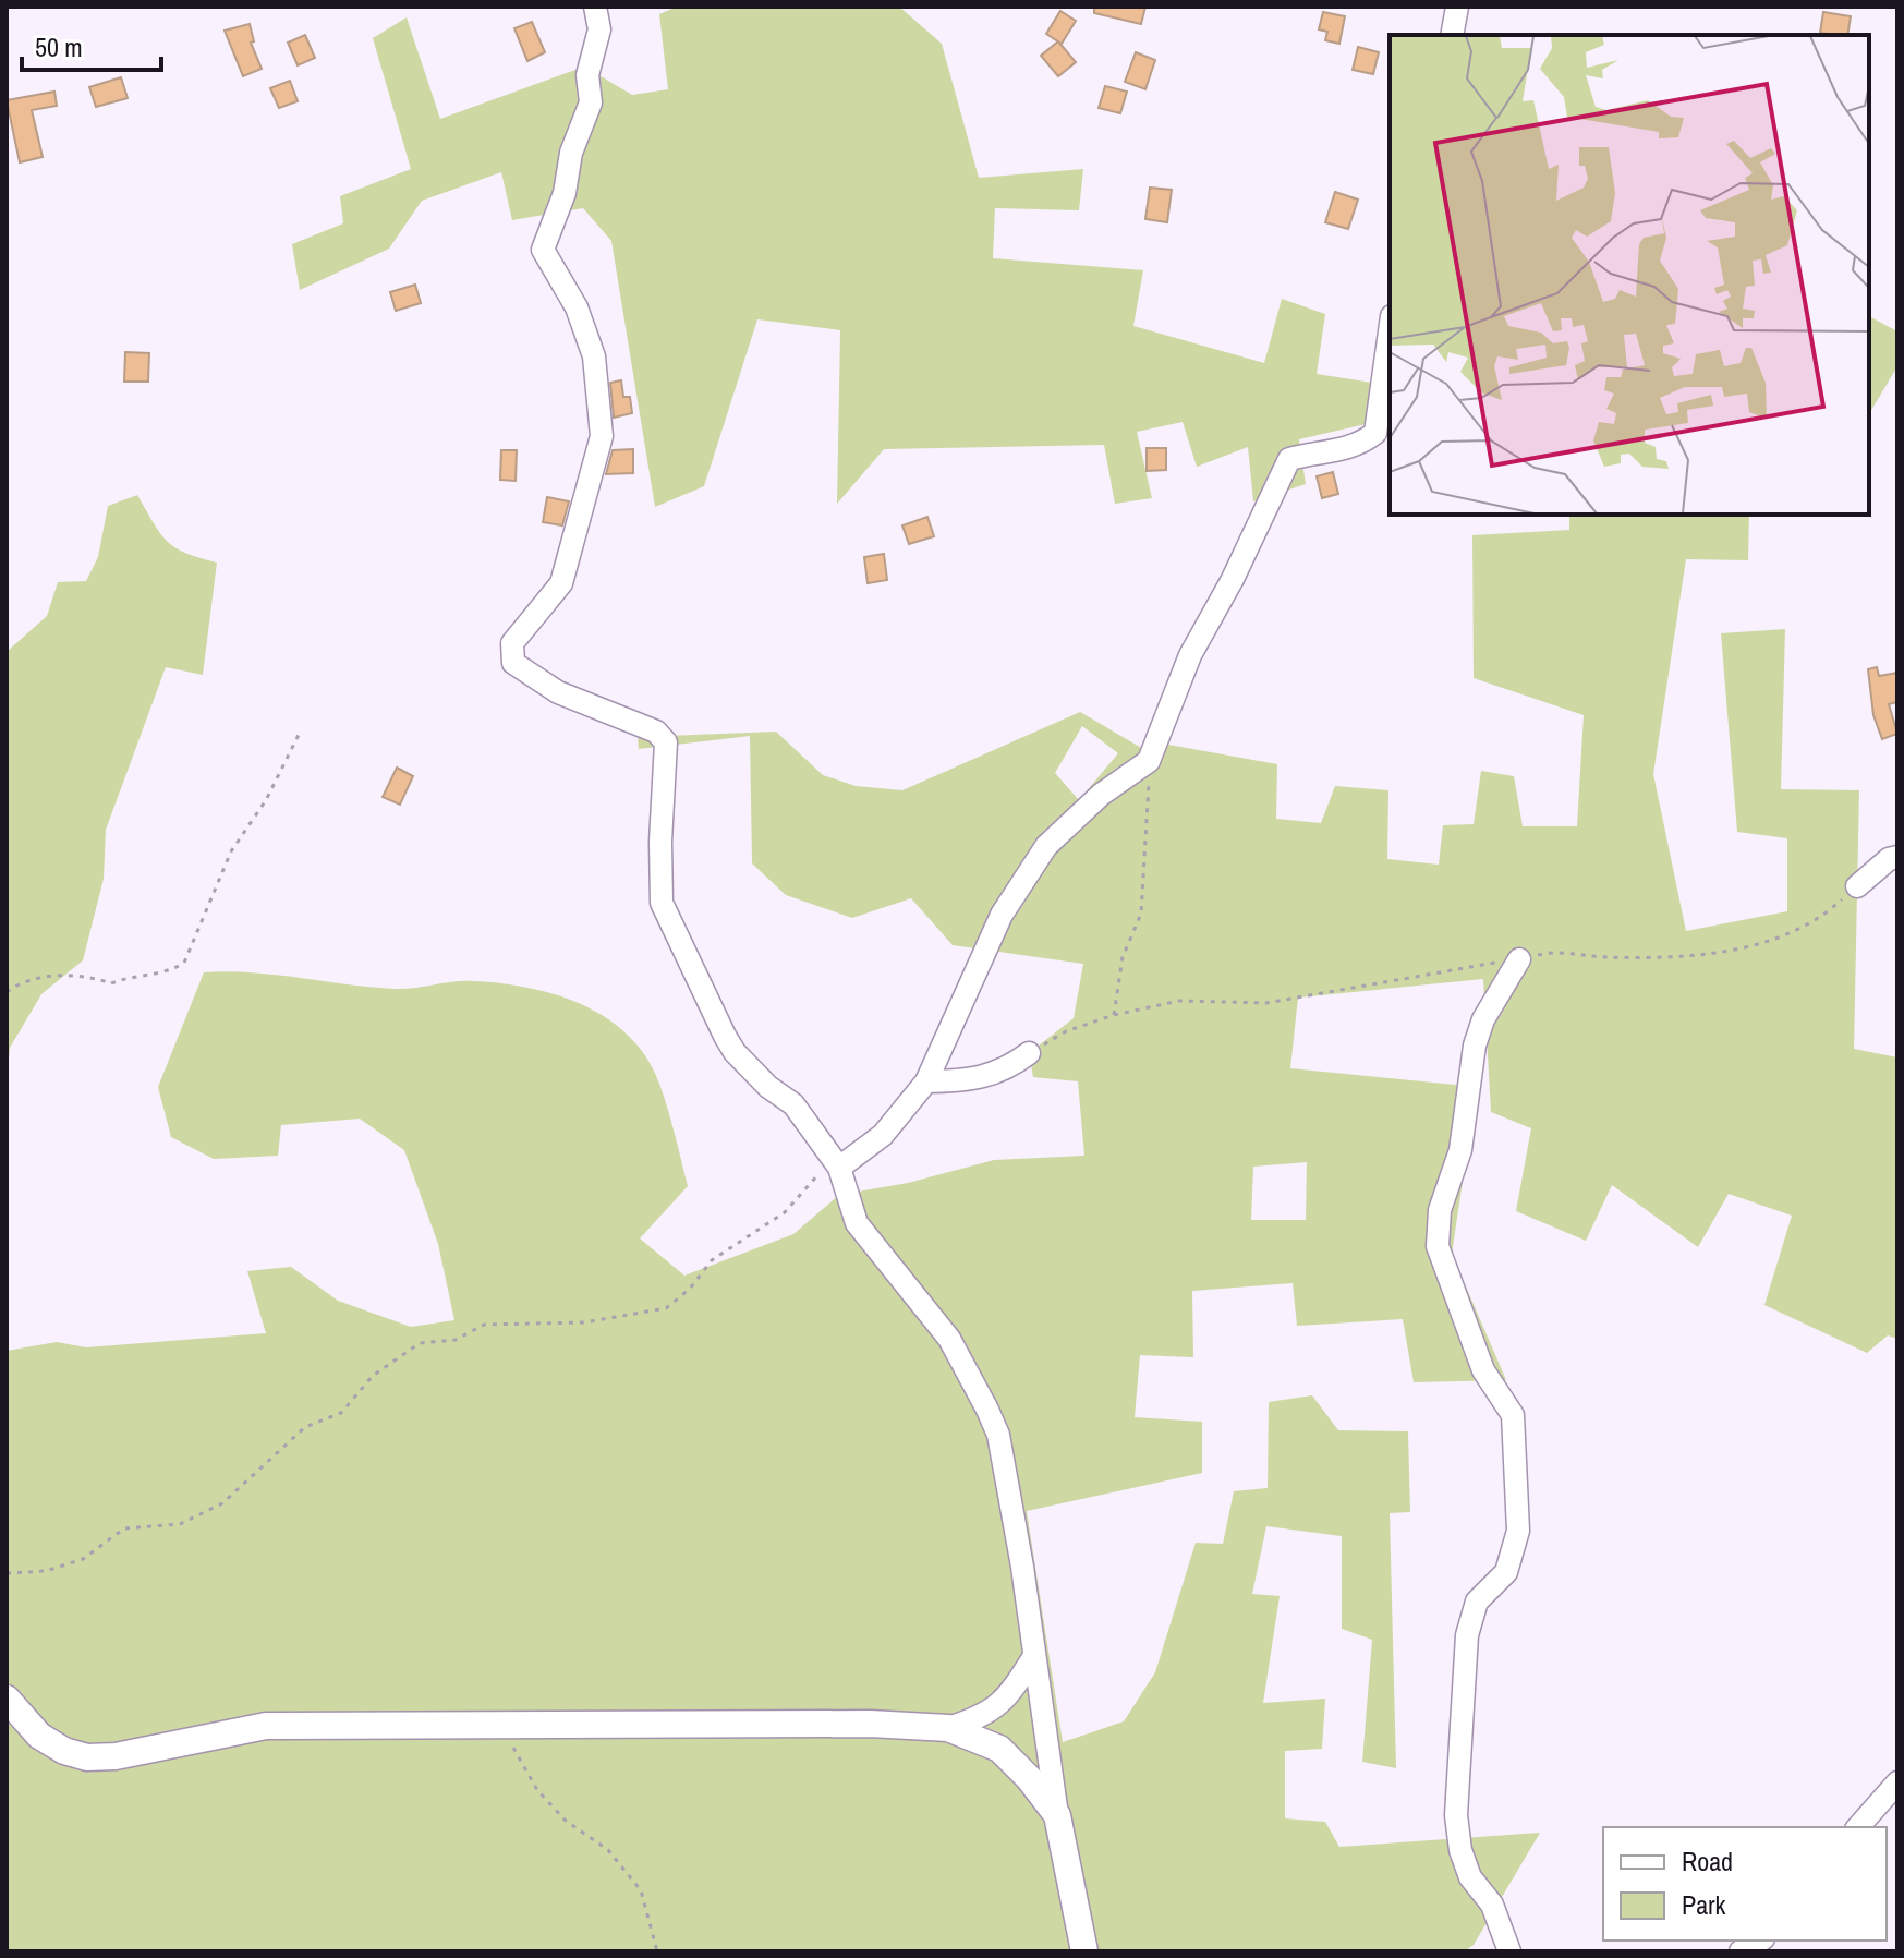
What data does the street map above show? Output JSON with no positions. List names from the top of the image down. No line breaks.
{"legend":["Road","Park"],"scale_bar":"50 m"}
